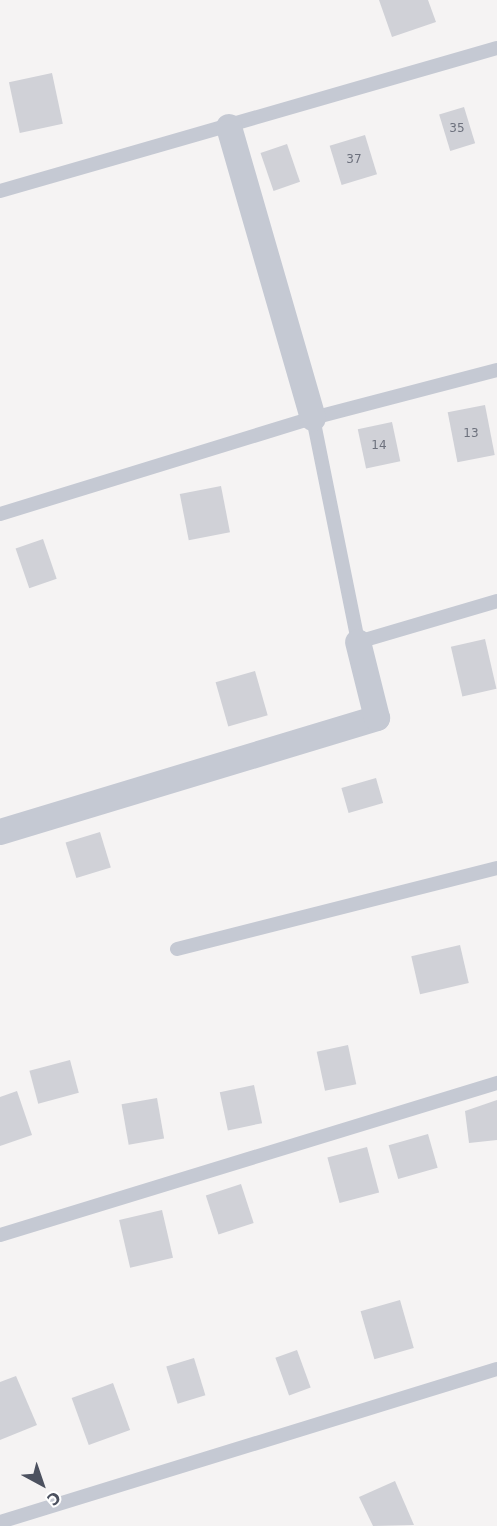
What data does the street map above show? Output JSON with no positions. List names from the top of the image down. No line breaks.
{"house_numbers":["35","37","13","14"],"north":"bottom right"}
